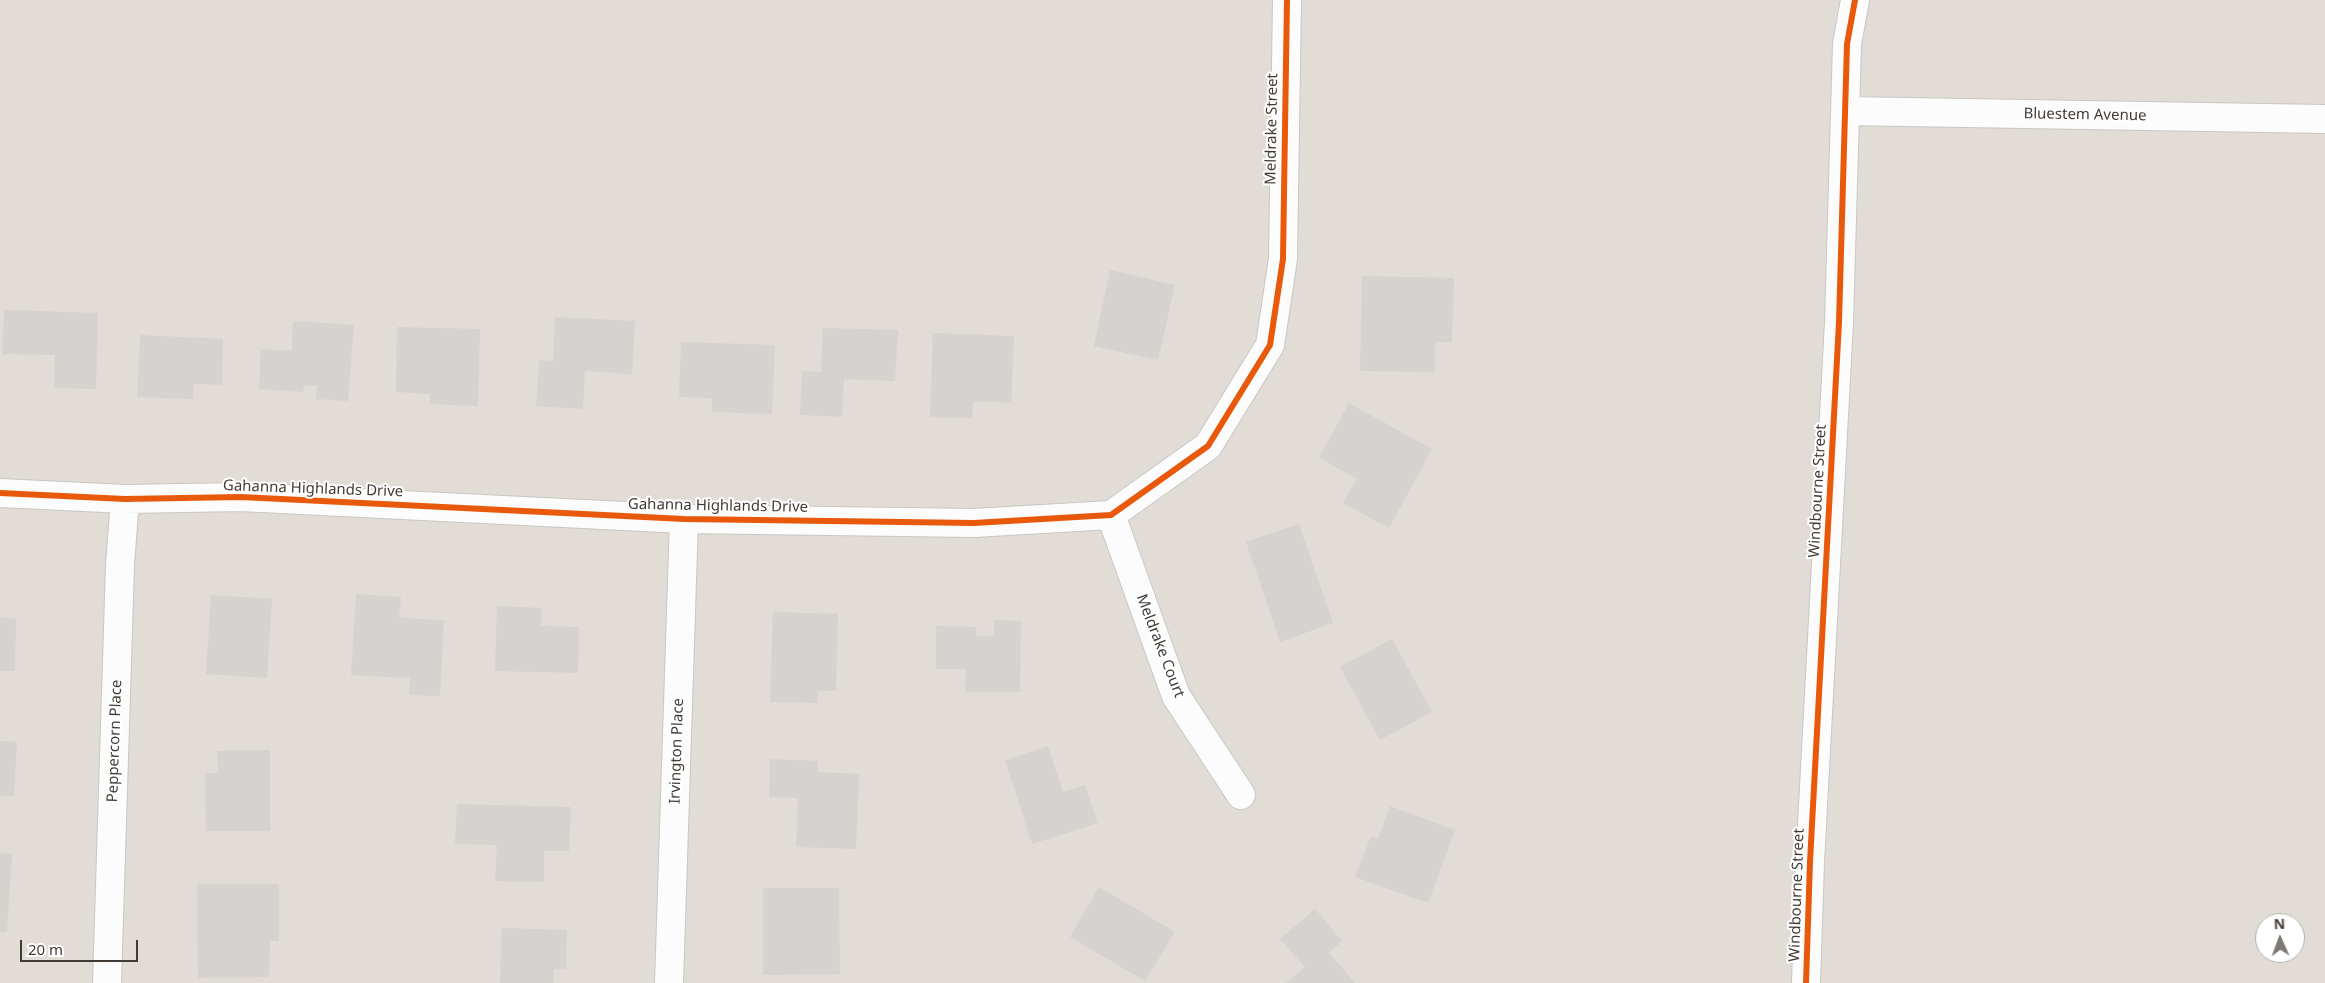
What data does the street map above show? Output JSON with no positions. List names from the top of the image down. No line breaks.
{"streets":{"street":["Bluestem Avenue","Meldrake Street","Gahanna Highlands Drive","Windbourne Street","Meldrake Court","Peppercorn Place","Irvington Place"]},"crossings":[["Bluestem Avenue","Windbourne Street"],["Meldrake Street","Gahanna Highlands Drive"],["Meldrake Street","Meldrake Court"],["Gahanna Highlands Drive","Meldrake Court"],["Gahanna Highlands Drive","Peppercorn Place"],["Gahanna Highlands Drive","Irvington Place"]],"scale_bar":"20 m","north":"top"}
